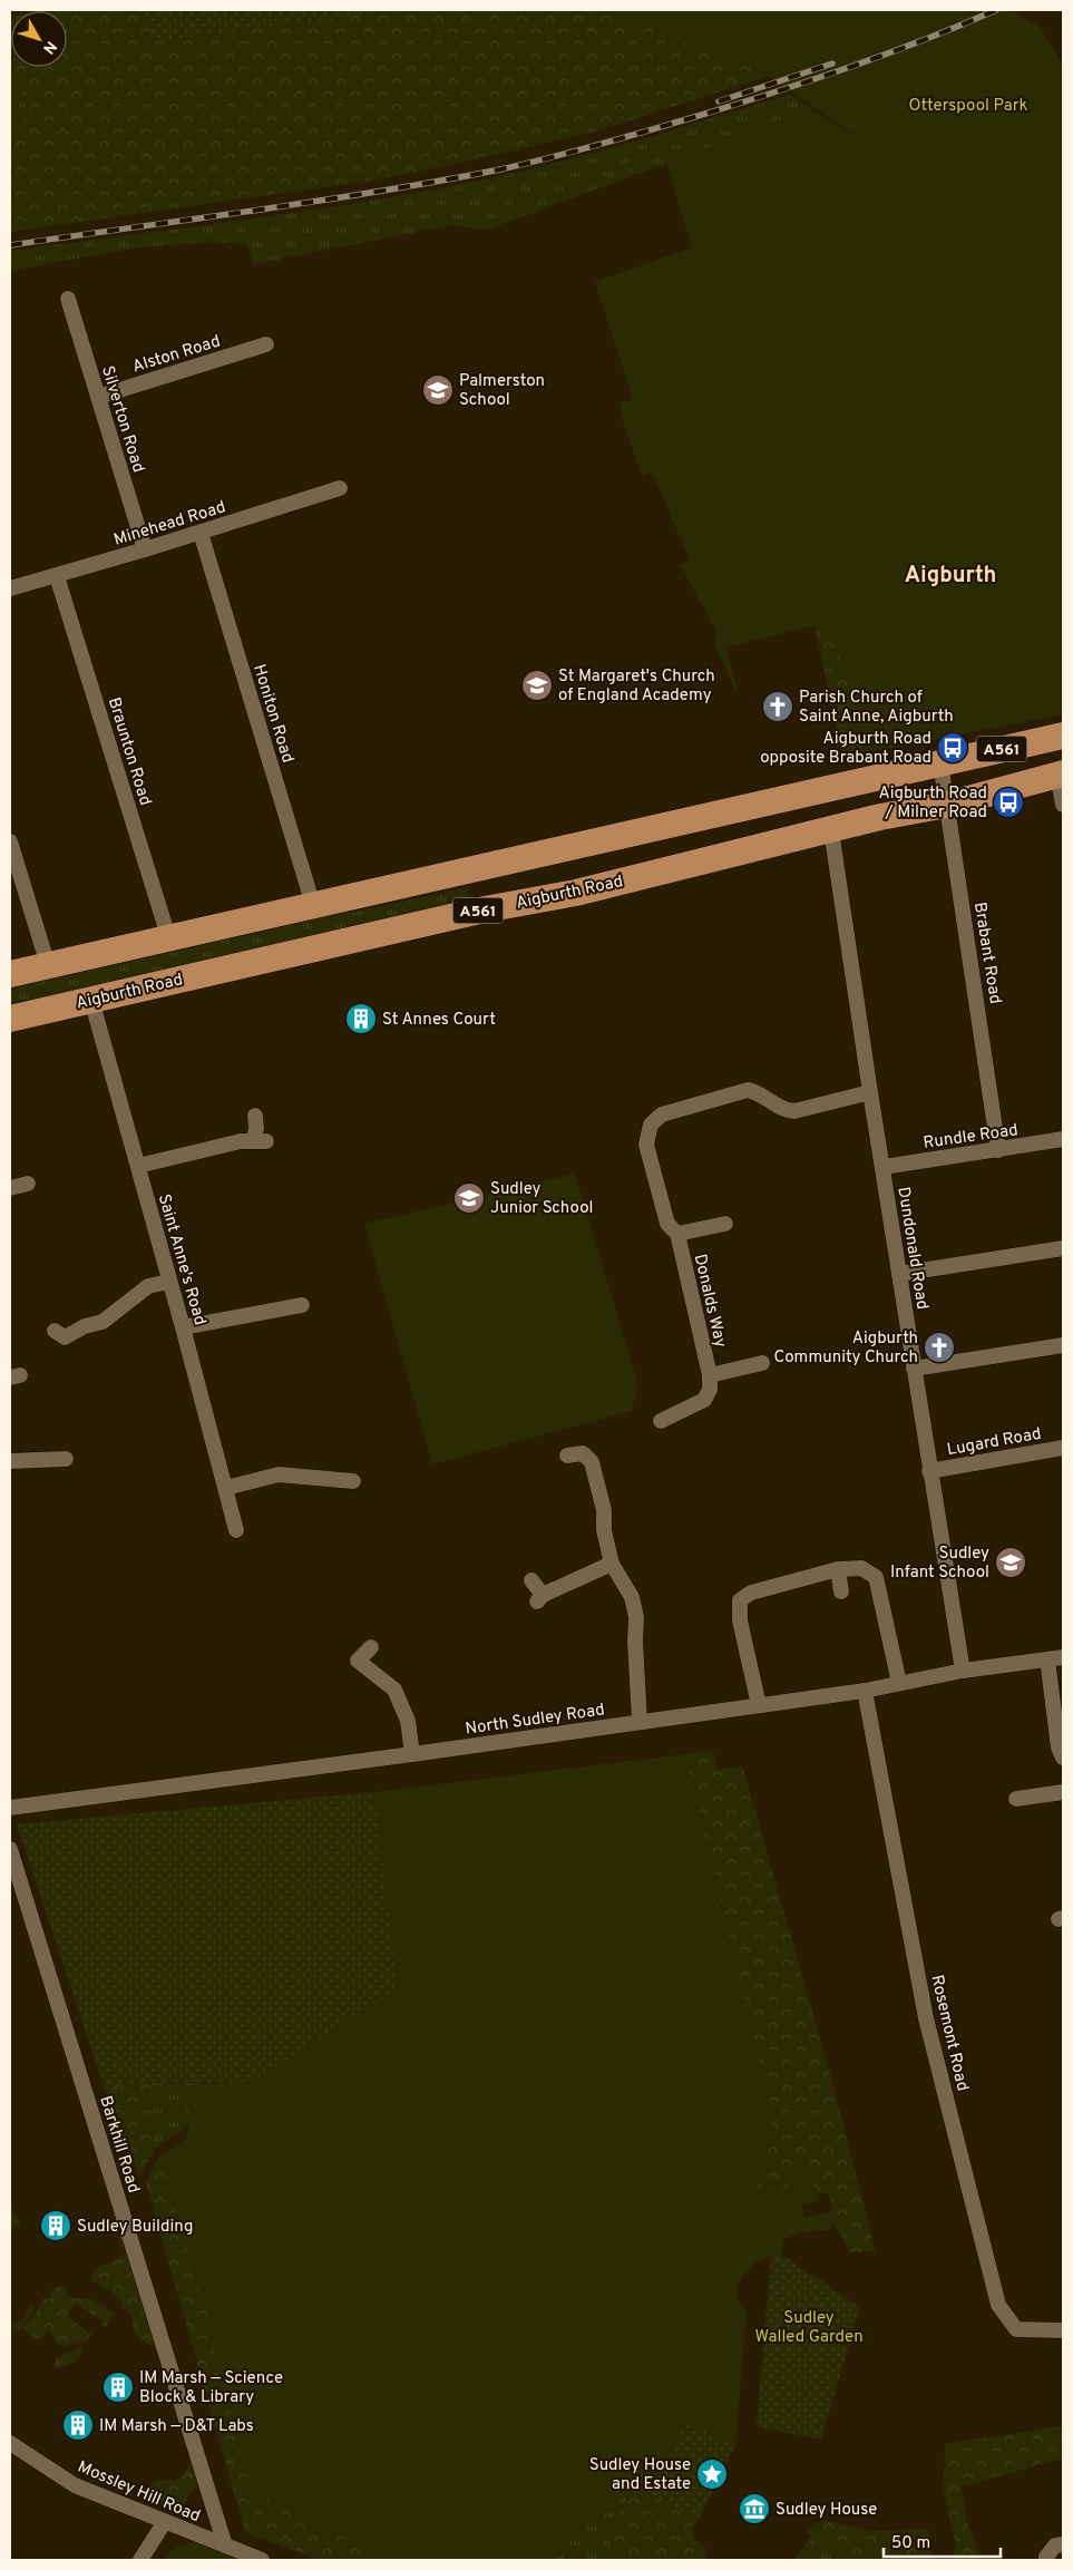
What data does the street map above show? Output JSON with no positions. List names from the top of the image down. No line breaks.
{"streets":{"highway":["A561","Aigburth Road"],"street":["Alston Road","Silverton Road","Minehead Road","Honiton Road","Braunton Road","Brabant Road","Rundle Road","Dundonald Road","Saint Anne's Road","Donalds Way","Lugard Road","North Sudley Road","Rosemont Road","Barkhill Road","Mossley Hill Road"]},"crossings":[["Alston Road","Silverton Road"],["Silverton Road","Minehead Road"],["Minehead Road","Honiton Road"],["Minehead Road","Braunton Road"],["Honiton Road","A561"],["A561","Braunton Road"],["A561","Brabant Road"],["Aigburth Road","Brabant Road"],["Aigburth Road","Dundonald Road"],["Aigburth Road","Saint Anne's Road"],["Brabant Road","Rundle Road"],["Rundle Road","Dundonald Road"],["Dundonald Road","Donalds Way"],["Dundonald Road","Lugard Road"],["Dundonald Road","North Sudley Road"],["North Sudley Road","Rosemont Road"],["Barkhill Road","Mossley Hill Road"]],"districts":["Aigburth"],"parks":["Otterspool Park","Sudley Walled Garden"],"places":{"school or university":["Palmerston School","St Margaret's Church of England Academy","Sudley Junior School","Sudley Infant School"],"church":["Parish Church of Saint Anne, Aigburth","Aigburth Community Church"],"bus stop":["Aigburth Road opposite Brabant Road","Aigburth Road / Milner Road"],"building":["St Annes Court","Sudley Building","IM Marsh — Science Block & Library","IM Marsh — D&T Labs"],"place":["Sudley House and Estate"],"museum":["Sudley House"]},"scale_bar":"50 m","north":"bottom right"}
